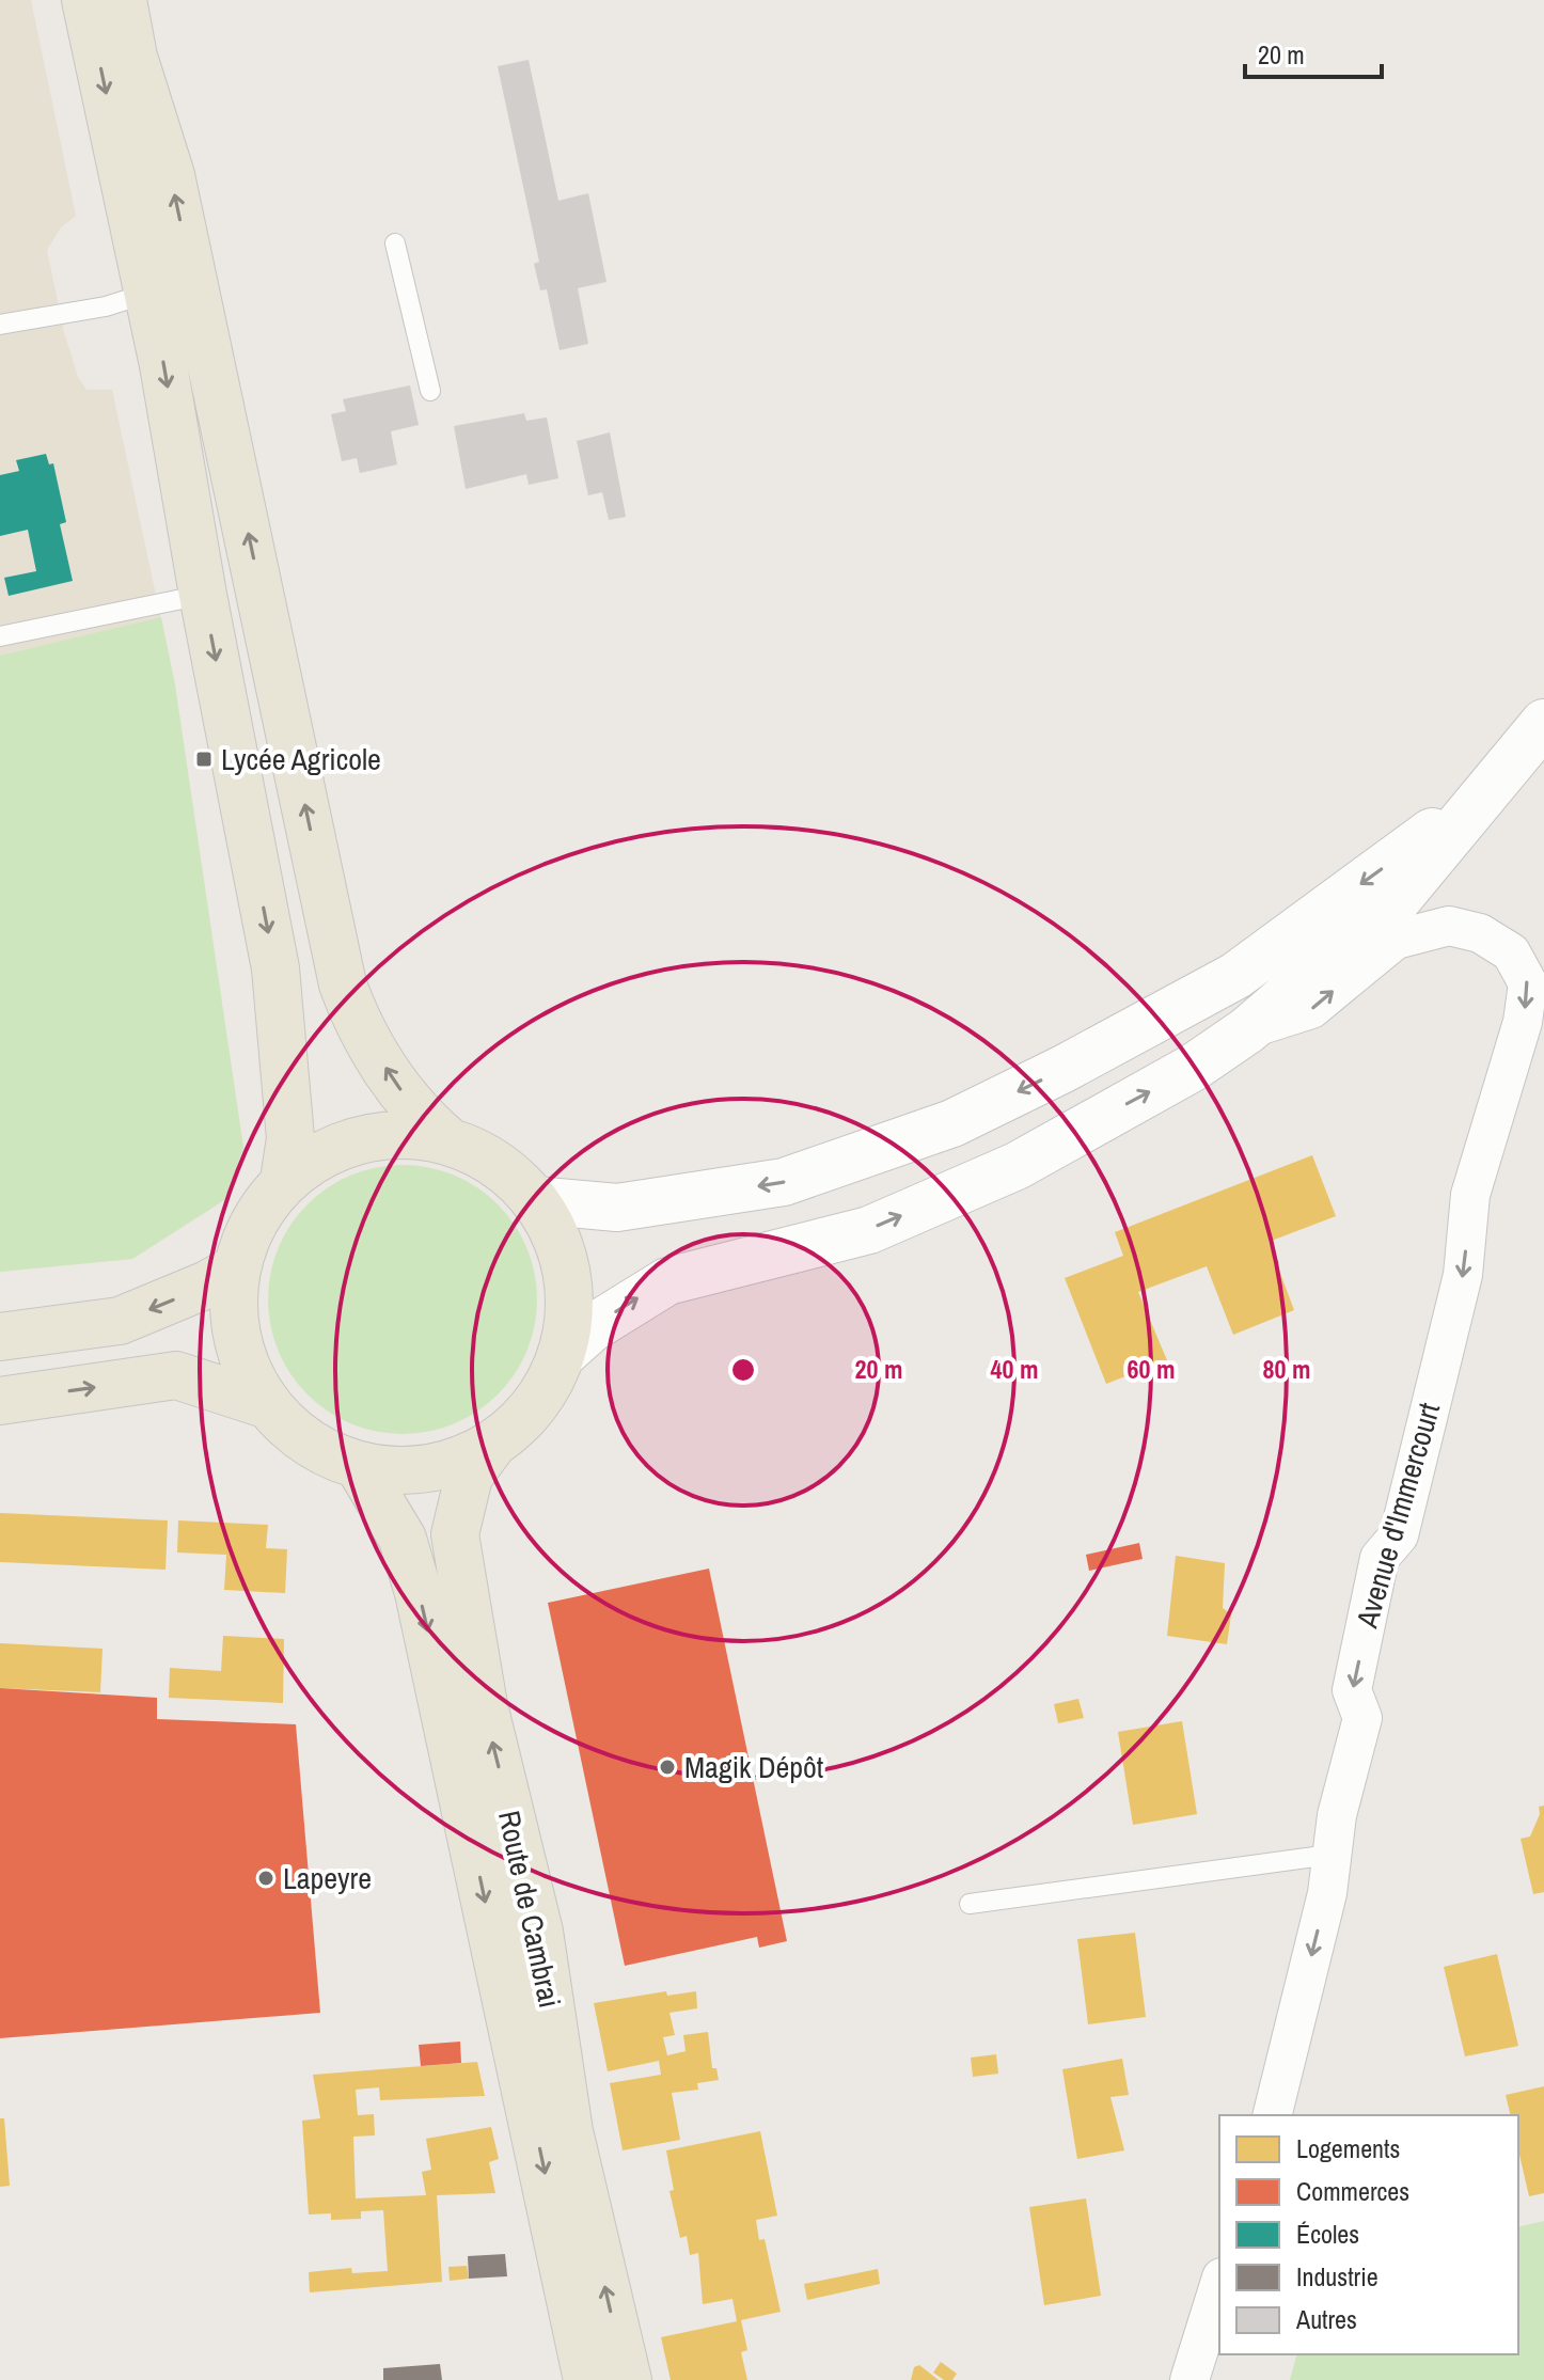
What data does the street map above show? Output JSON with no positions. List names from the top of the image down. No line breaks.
{"streets":{"main road":["Route de Cambrai"],"street":["Avenue d'Immercourt"]},"places":{"transit":["Lycée Agricole"],"other":["Magik Dépôt","Lapeyre"]},"legend":["Logements","Commerces","Écoles","Industrie","Autres"],"scale_bar":"20 m","rings":["20 m","40 m","60 m","80 m"]}
